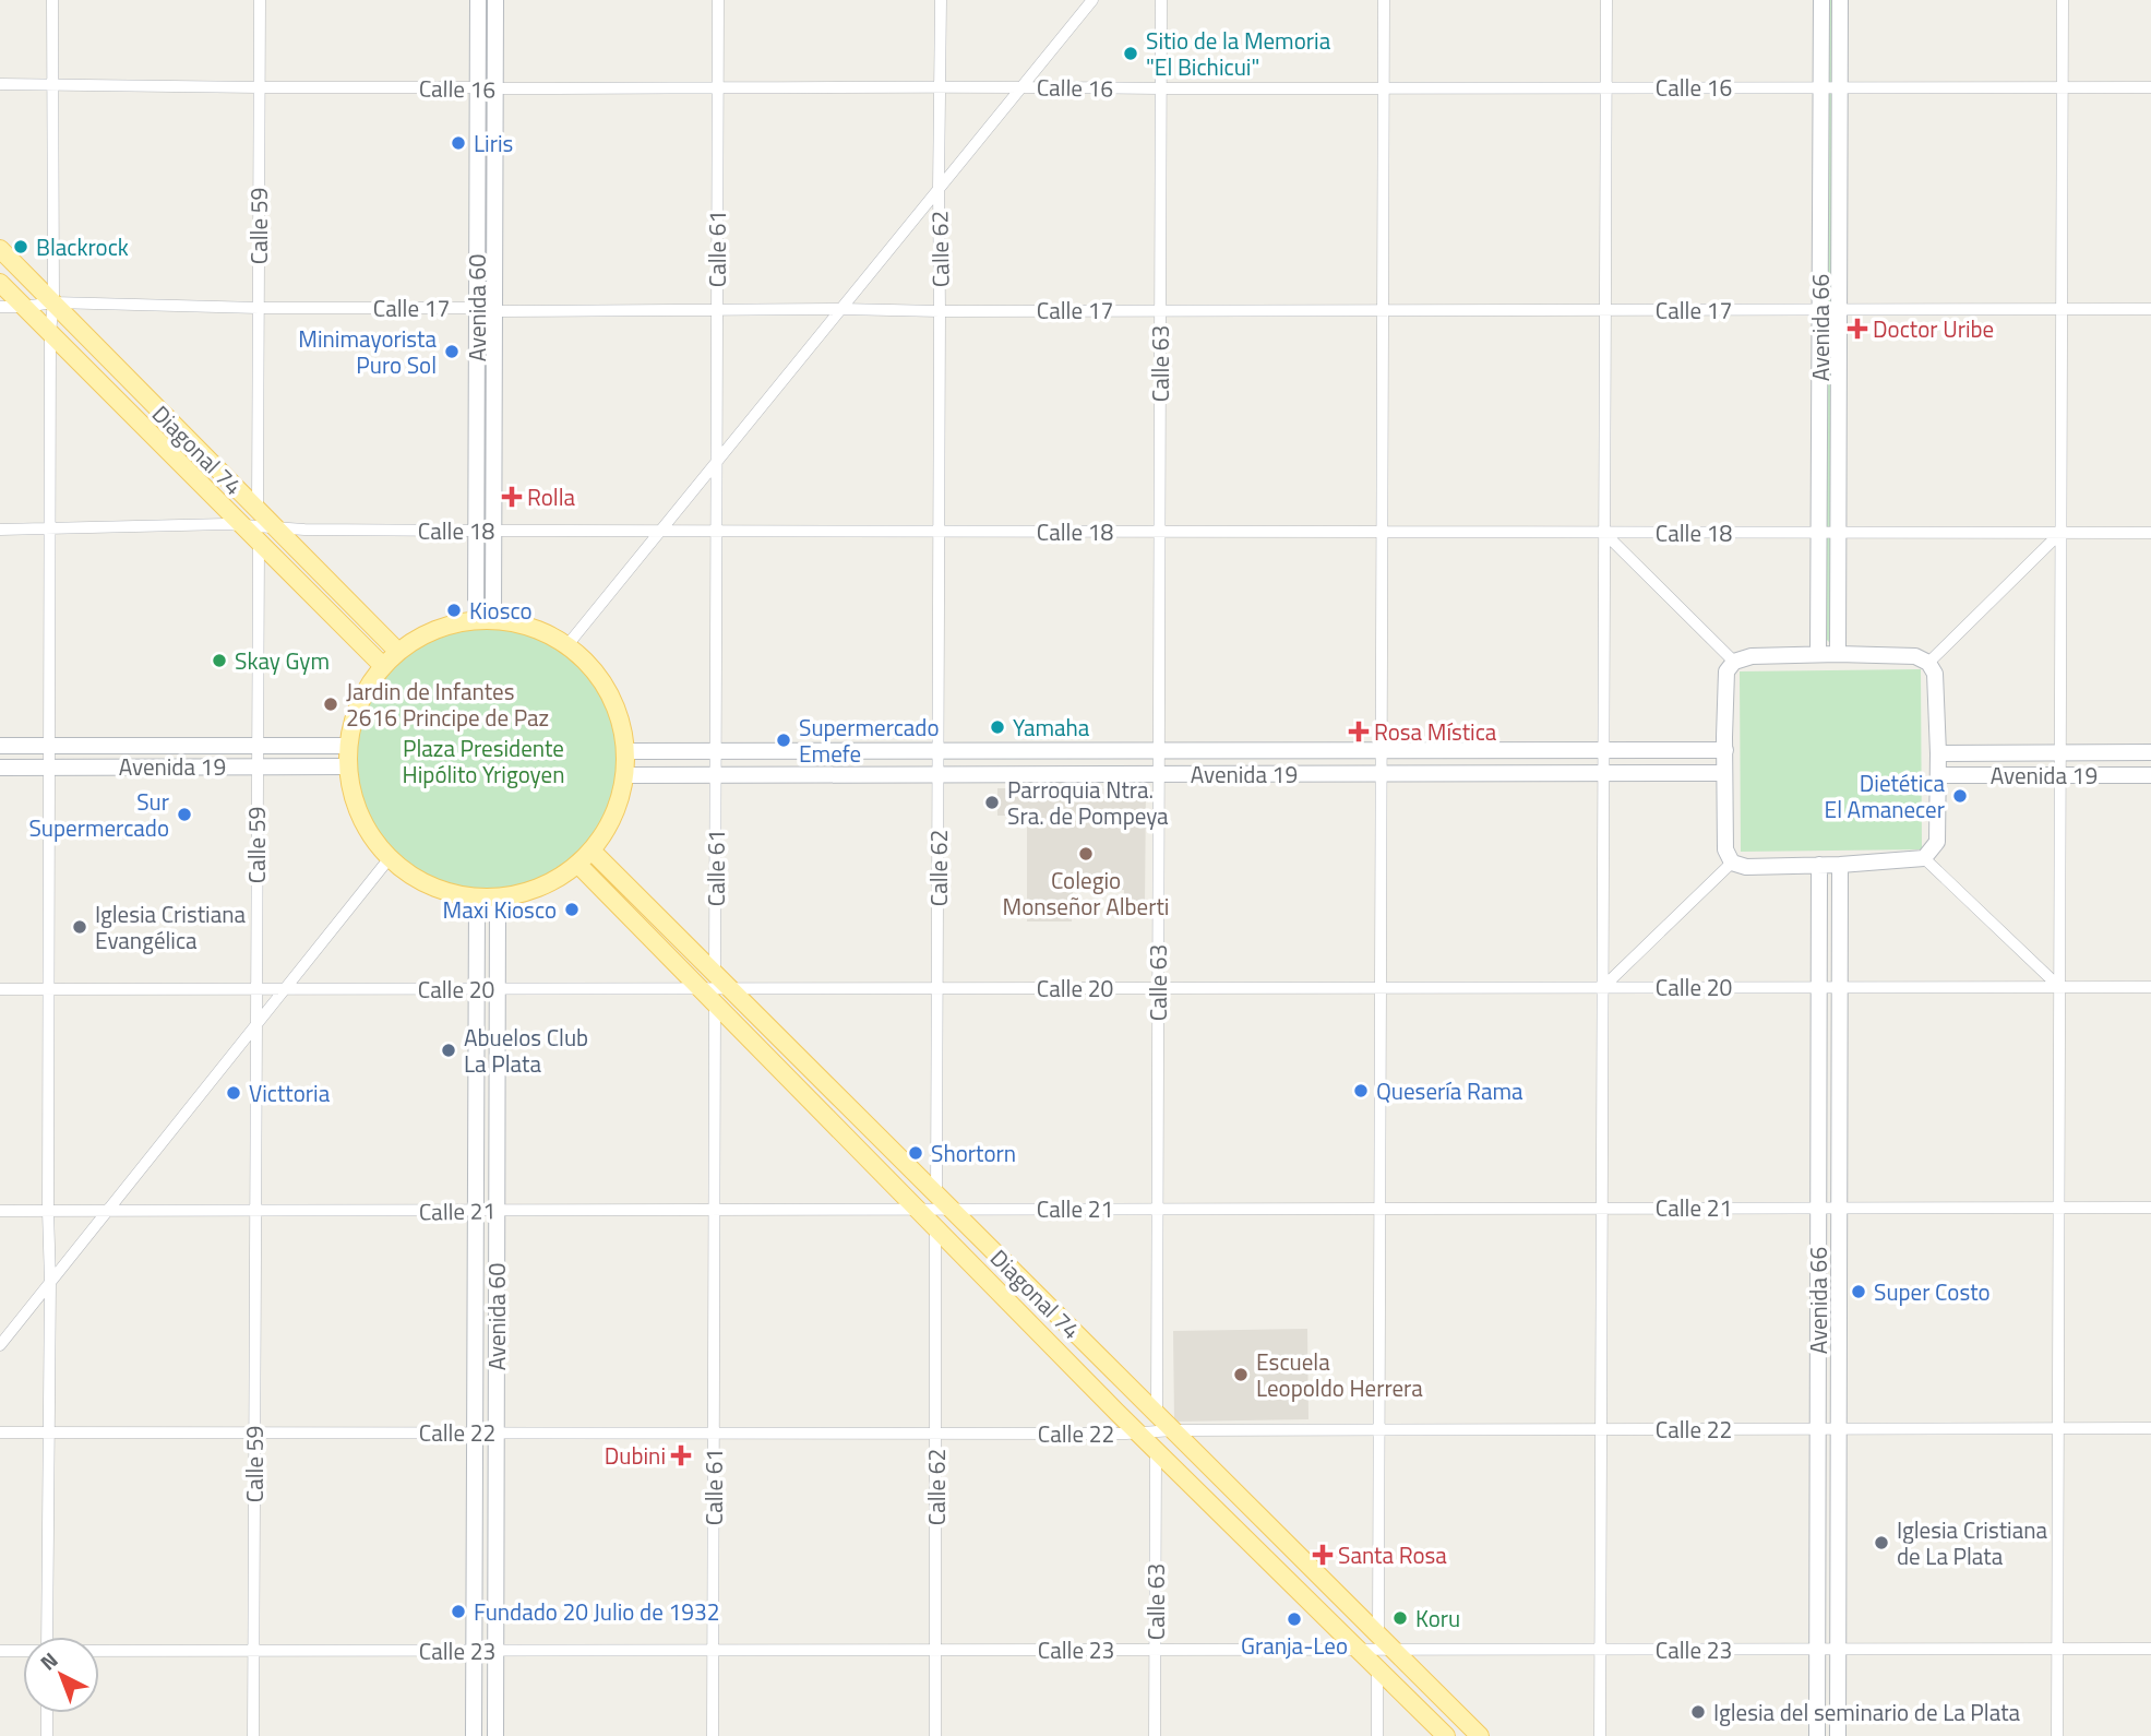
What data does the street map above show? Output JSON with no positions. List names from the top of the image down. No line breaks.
{"streets":{"main road":["Avenida 60","Avenida 66","Diagonal 74","Avenida 19"],"street":["Calle 16","Calle 59","Calle 61","Calle 62","Calle 17","Calle 63","Calle 18","Calle 20","Calle 21","Calle 22","Calle 23"]},"crossings":[["Calle 16","Calle 59"],["Calle 16","Calle 61"],["Calle 16","Calle 62"],["Calle 16","Avenida 60"],["Calle 16","Avenida 66"],["Calle 16","Calle 63"],["Calle 59","Calle 17"],["Calle 59","Diagonal 74"],["Calle 59","Calle 18"],["Calle 59","Avenida 19"],["Calle 59","Calle 20"],["Calle 59","Calle 21"],["Calle 59","Calle 22"],["Calle 59","Calle 23"],["Calle 61","Calle 17"],["Calle 61","Diagonal 74"],["Calle 61","Calle 18"],["Calle 61","Avenida 19"],["Calle 61","Calle 20"],["Calle 61","Calle 21"],["Calle 61","Calle 22"],["Calle 61","Calle 23"],["Calle 62","Calle 17"],["Calle 62","Diagonal 74"],["Calle 62","Calle 18"],["Calle 62","Avenida 19"],["Calle 62","Calle 20"],["Calle 62","Calle 21"],["Calle 62","Calle 22"],["Calle 62","Calle 23"],["Calle 17","Avenida 60"],["Calle 17","Avenida 66"],["Calle 17","Calle 63"],["Calle 17","Diagonal 74"],["Avenida 60","Calle 18"],["Avenida 60","Calle 20"],["Avenida 60","Calle 21"],["Avenida 60","Calle 22"],["Avenida 60","Calle 23"],["Avenida 66","Calle 18"],["Avenida 66","Avenida 19"],["Avenida 66","Calle 20"],["Avenida 66","Calle 21"],["Avenida 66","Calle 22"],["Avenida 66","Calle 23"],["Calle 63","Diagonal 74"],["Calle 63","Calle 18"],["Calle 63","Avenida 19"],["Calle 63","Calle 20"],["Calle 63","Calle 21"],["Calle 63","Calle 22"],["Calle 63","Calle 23"],["Diagonal 74","Calle 18"],["Diagonal 74","Calle 20"],["Diagonal 74","Calle 21"],["Diagonal 74","Calle 22"],["Diagonal 74","Calle 23"]],"parks":["Plaza Presidente Hipólito Yrigoyen"],"places":{"other":["Sitio de la Memoria \"El Bichicui\"","Liris","Blackrock","Minimayorista Puro Sol","Kiosco","Skay Gym","Jardin de Infantes 2616 Principe de Paz","Yamaha","Supermercado Emefe","Dietética El Amanecer","Parroquia Ntra. Sra. de Pompeya","Sur Supermercado","Colegio Monseñor Alberti","Maxi Kiosco","Iglesia Cristiana Evangélica","Abuelos Club La Plata","Quesería Rama","Victtoria","Shortorn","Super Costo","Escuela Leopoldo Herrera","Iglesia Cristiana de La Plata","Fundado 20 Julio de 1932","Koru","Granja-Leo","Iglesia del seminario de La Plata"],"health":["Doctor Uribe","Rolla","Rosa Mística","Dubini","Santa Rosa"]},"north":"top left"}
